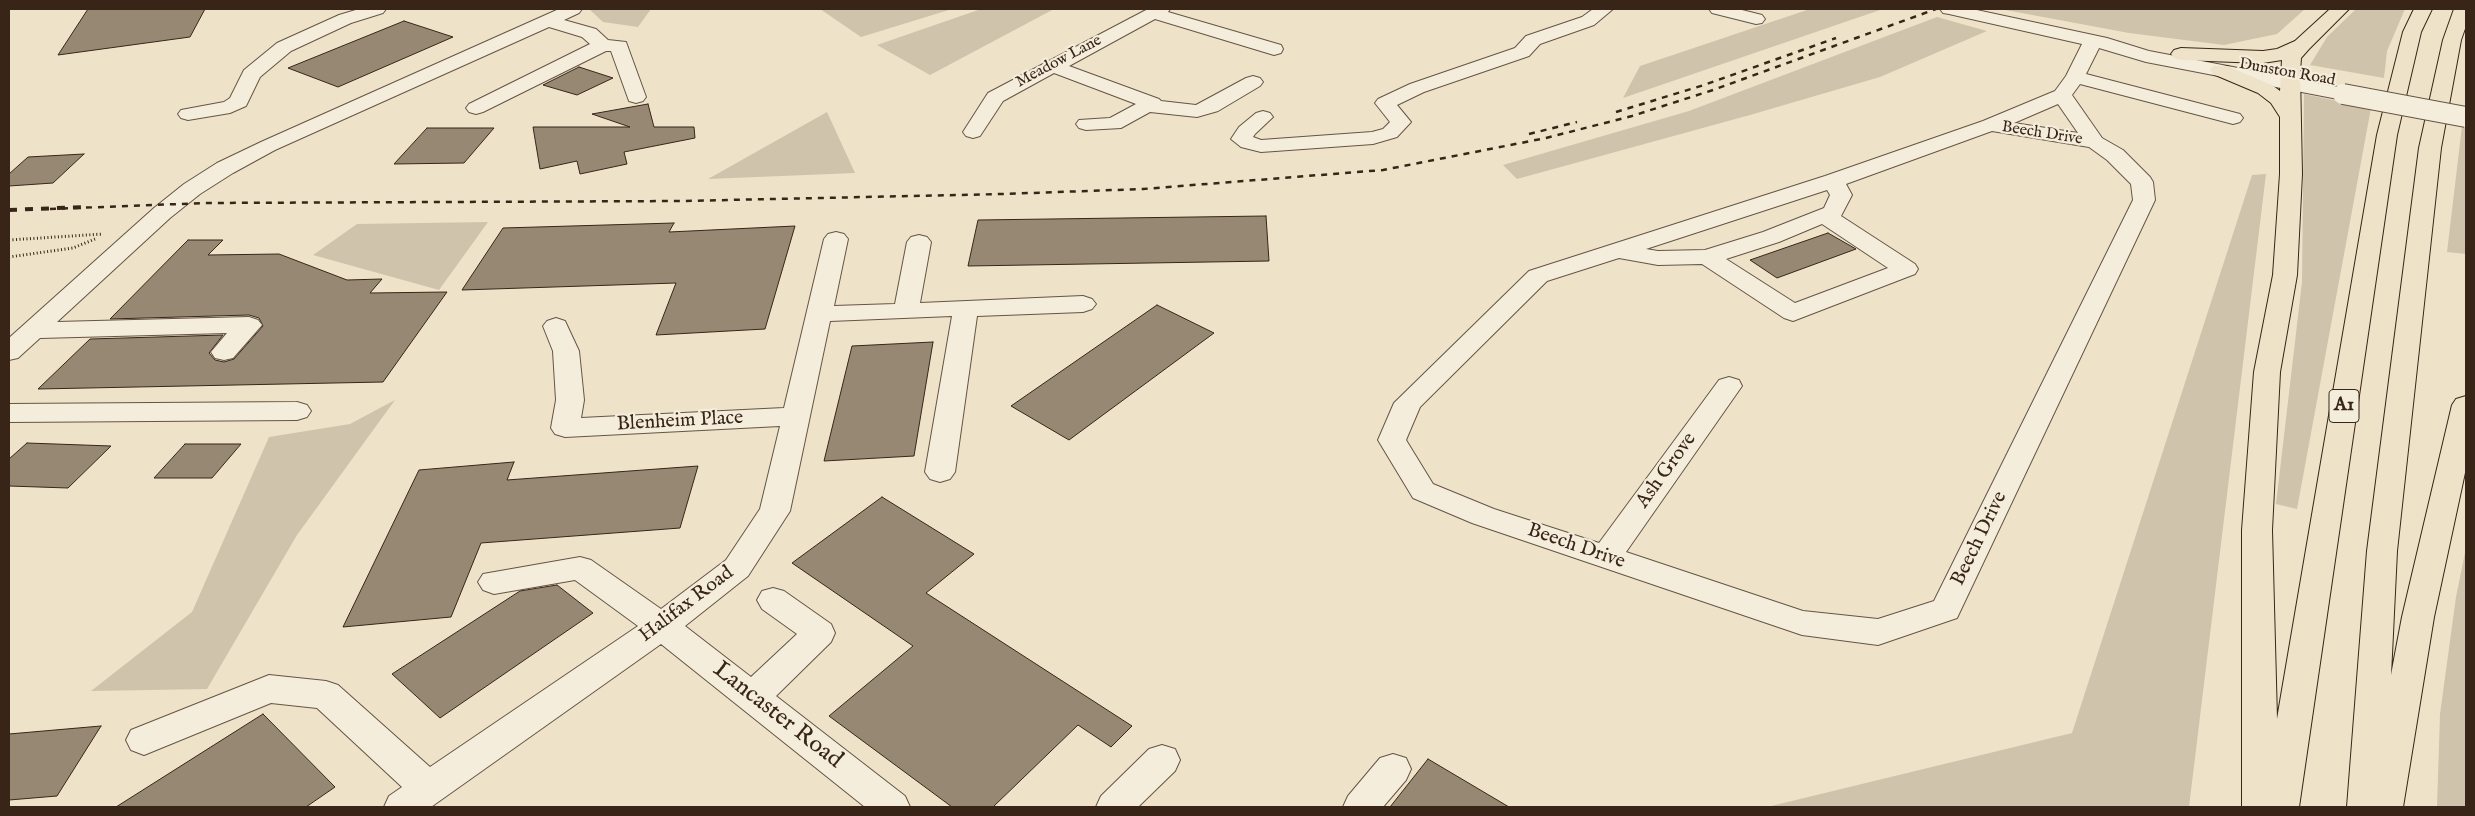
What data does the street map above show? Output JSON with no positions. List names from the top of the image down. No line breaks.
{"streets":{"highway":["A1"],"street":["Meadow Lane","Dunston Road","Beech Drive","Blenheim Place","Ash Grove","Halifax Road","Lancaster Road"]},"crossings":[["Beech Drive","Ash Grove"],["Blenheim Place","Halifax Road"],["Halifax Road","Lancaster Road"]]}
